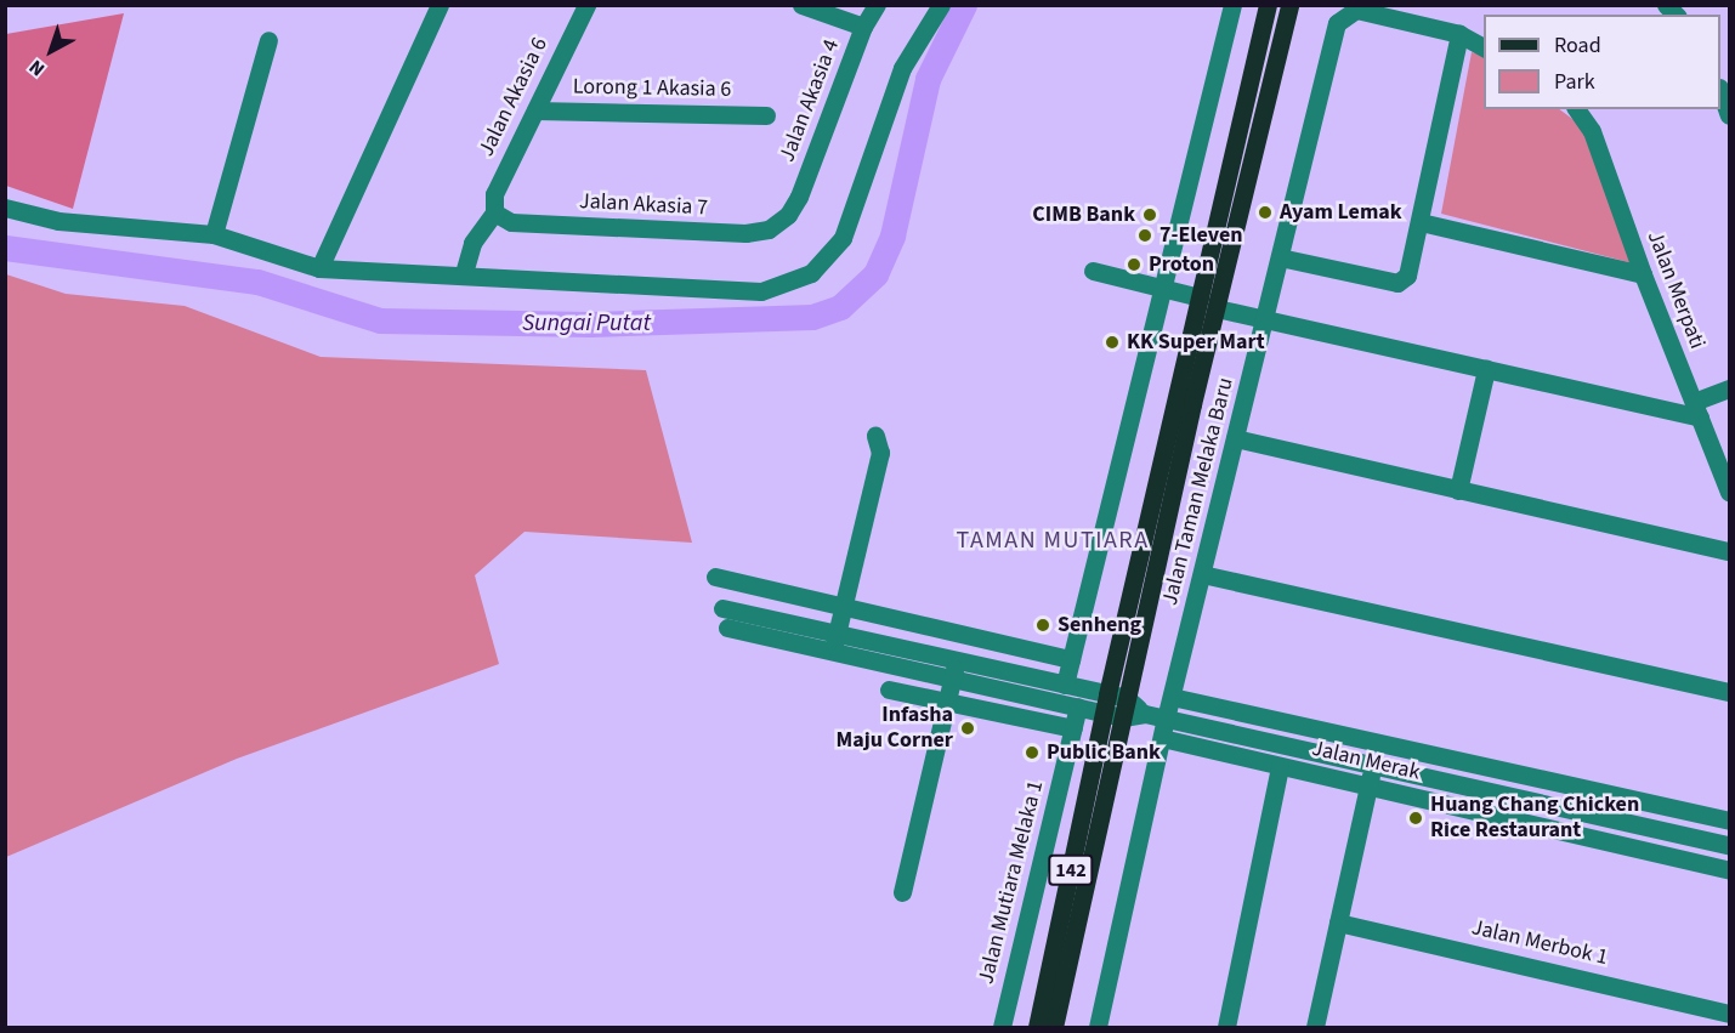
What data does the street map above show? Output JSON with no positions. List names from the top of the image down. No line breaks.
{"streets":{"main road":["142"],"street":["Lorong 1 Akasia 6","Jalan Akasia 6","Jalan Akasia 4","Jalan Akasia 7","Jalan Merpati","Jalan Taman Melaka Baru","Jalan Merak","Jalan Mutiara Melaka 1","Jalan Merbok 1"]},"crossings":[["Lorong 1 Akasia 6","Jalan Akasia 6"],["Jalan Akasia 6","Jalan Akasia 7"],["Jalan Akasia 4","Jalan Akasia 7"],["Jalan Taman Melaka Baru","Jalan Merak"]],"districts":["TAMAN MUTIARA"],"water":["Sungai Putat"],"places":["Ayam Lemak","CIMB Bank","7-Eleven","Proton","KK Super Mart","Senheng","Infasha Maju Corner","Public Bank","Huang Chang Chicken Rice Restaurant"],"legend":["Road","Park"],"north":"bottom left"}
